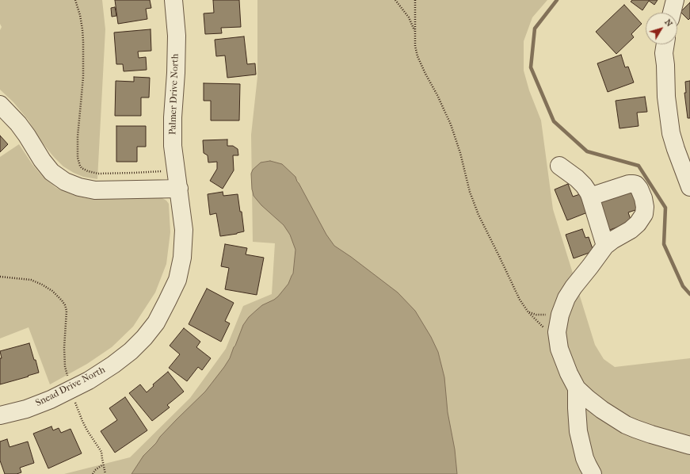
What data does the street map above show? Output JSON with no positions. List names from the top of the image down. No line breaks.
{"streets":{"street":["Palmer Drive North","Snead Drive North"]},"crossings":[["Palmer Drive North","Snead Drive North"]],"north":"top right"}
